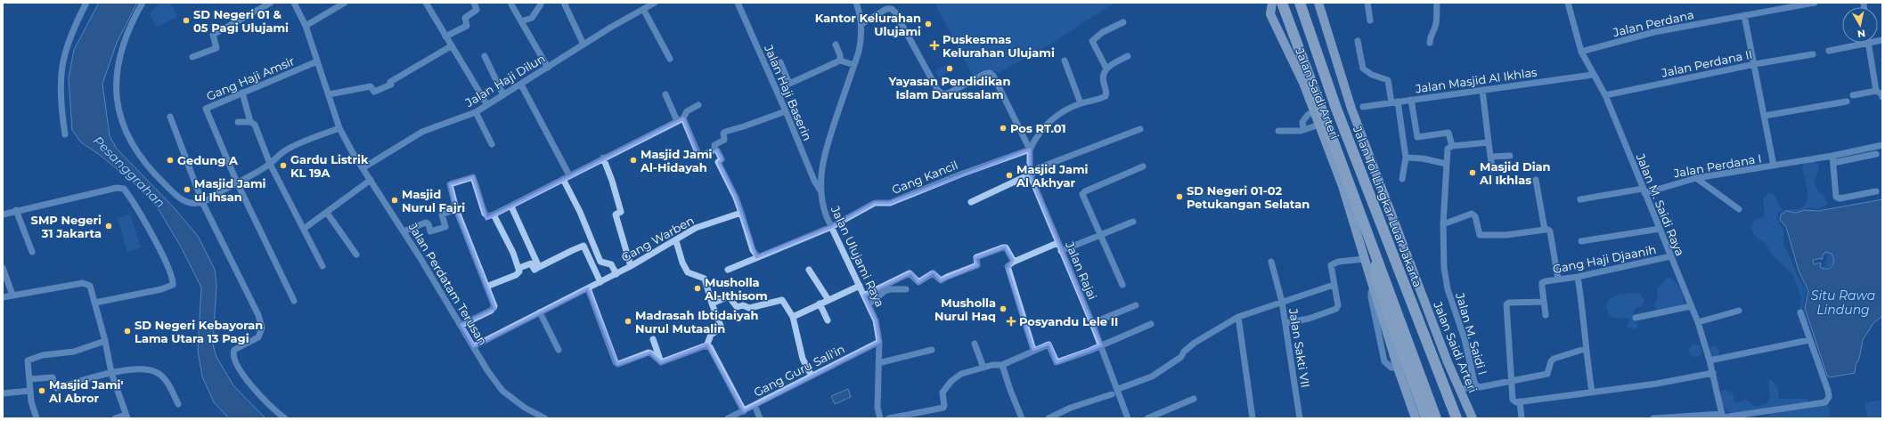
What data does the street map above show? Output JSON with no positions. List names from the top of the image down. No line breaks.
{"streets":{"highway":["Jalan Tol Lingkar Luar Jakarta"],"main road":["Jalan Saidi Arteri"],"street":["Jalan Perdana","Jalan Perdana II","Gang Haji Amsir","Jalan Haji Dilun","Jalan Masjid Al Ikhlas","Jalan Haji Baserin","Jalan Perdana I","Gang Kancil","Jalan M. Saidi Raya","Gang Warben","Jalan Ulujami Raya","Gang Haji Djaanih","Jalan Rajai","Jalan Perdatam Terusan","Jalan M. Saidi I","Jalan Sakti VII","Gang Guru Sali'in"]},"crossings":[["Jalan Perdana","Jalan M. Saidi Raya"],["Jalan Perdana II","Jalan M. Saidi Raya"],["Gang Haji Amsir","Jalan Perdatam Terusan"],["Jalan Haji Dilun","Jalan Perdatam Terusan"],["Jalan Masjid Al Ikhlas","Jalan M. Saidi Raya"],["Jalan Haji Baserin","Jalan Ulujami Raya"],["Jalan Perdana I","Jalan M. Saidi Raya"],["Gang Kancil","Jalan Ulujami Raya"],["Gang Kancil","Jalan Rajai"],["Jalan M. Saidi Raya","Gang Haji Djaanih"],["Gang Warben","Jalan Perdatam Terusan"],["Jalan Ulujami Raya","Gang Guru Sali'in"],["Jalan Rajai","Jalan Sakti VII"]],"water":["Pesanggrahan","Situ Rawa Lindung"],"places":{"other":["SD Negeri 01 & 05 Pagi Ulujami","Kantor Kelurahan Ulujami","Yayasan Pendidikan Islam Darussalam","Pos RT.01","Gedung A","Masjid Jami Al-Hidayah","Gardu Listrik KL 19A","Masjid Dian Al Ikhlas","Masjid Jami Al Akhyar","Masjid Jami ul Ihsan","SD Negeri 01-02 Petukangan Selatan","Masjid Nurul Fajri","SMP Negeri 31 Jakarta","Musholla Al-Ithisom","Musholla Nurul Haq","Madrasah Ibtidaiyah Nurul Mutaalin","SD Negeri Kebayoran Lama Utara 13 Pagi","Masjid Jami' Al Abror"],"health":["Puskesmas Kelurahan Ulujami","Posyandu Lele II"]},"north":"bottom"}
